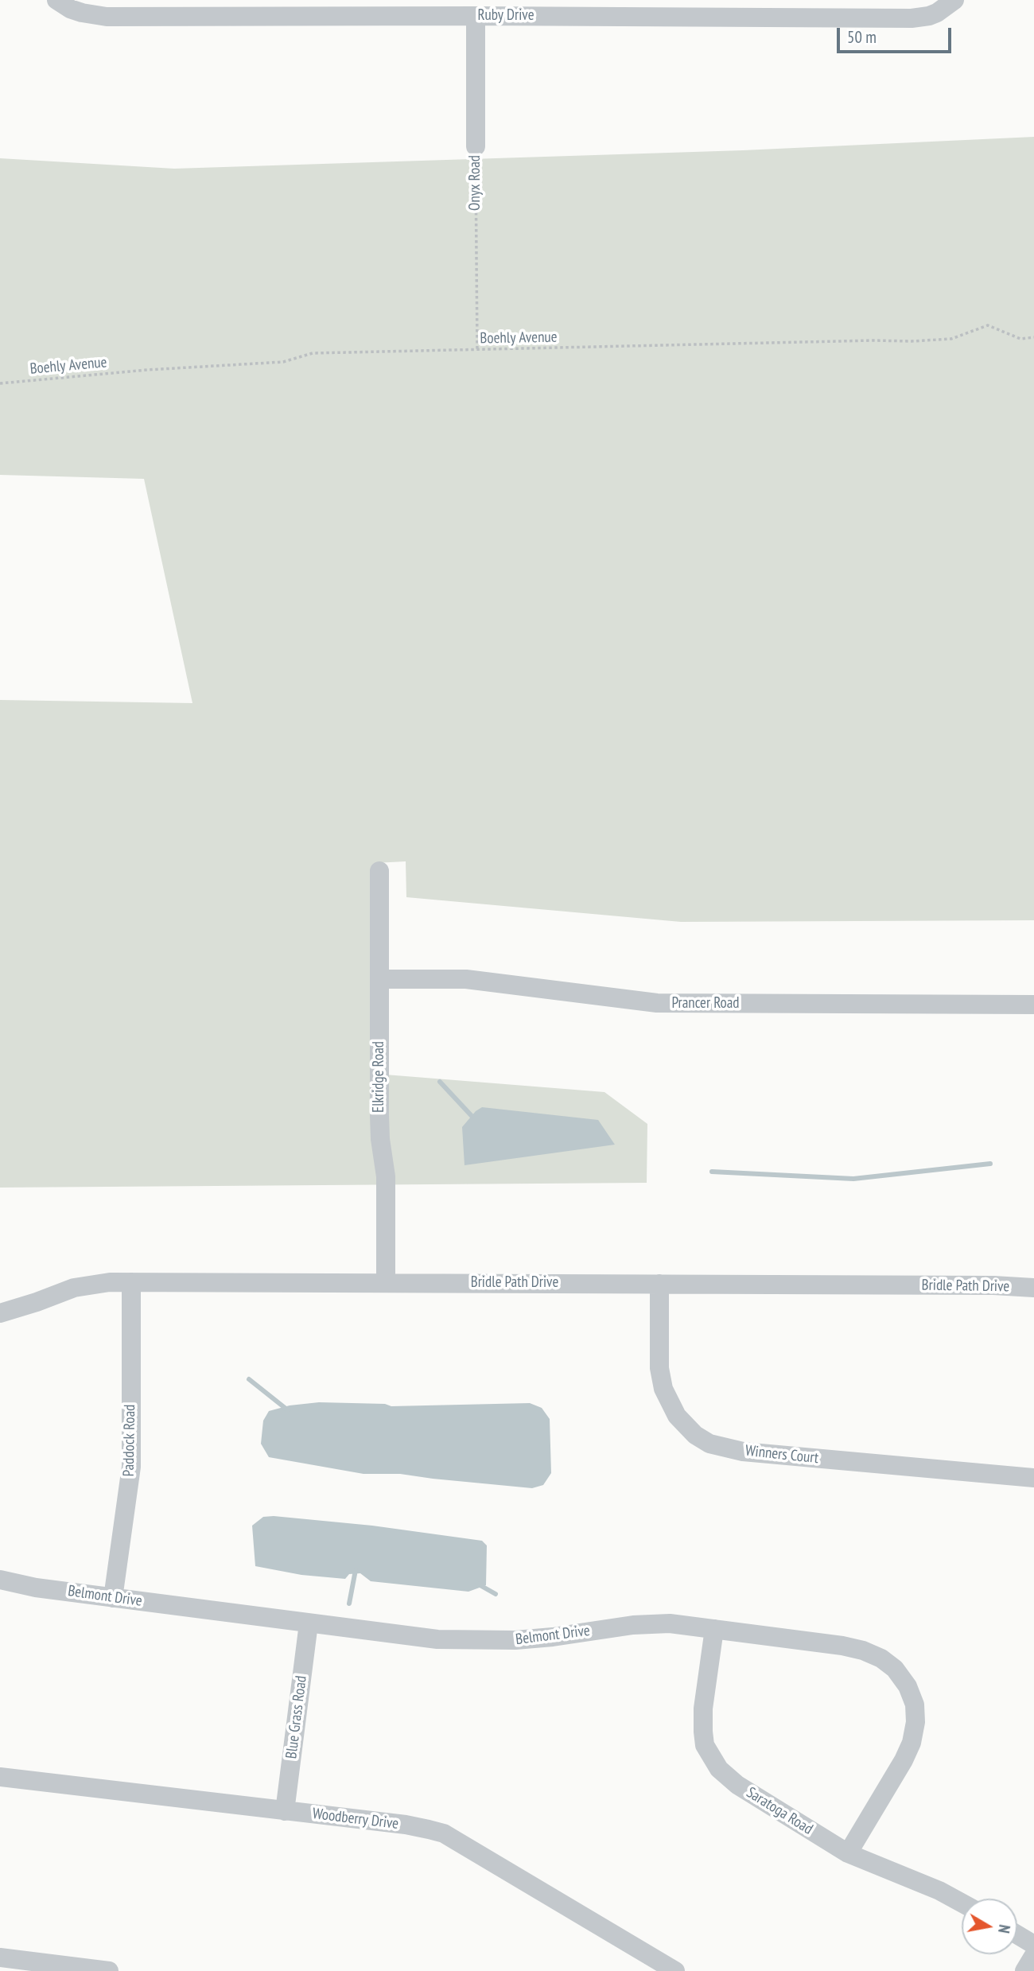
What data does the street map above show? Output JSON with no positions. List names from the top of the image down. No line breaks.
{"streets":{"street":["Ruby Drive","Onyx Road","Prancer Road","Elkridge Road","Bridle Path Drive","Paddock Road","Winners Court","Belmont Drive","Blue Grass Road","Saratoga Road","Woodberry Drive"],"path":["Boehly Avenue"]},"crossings":[["Ruby Drive","Onyx Road"],["Onyx Road","Boehly Avenue"],["Prancer Road","Elkridge Road"],["Elkridge Road","Bridle Path Drive"],["Bridle Path Drive","Paddock Road"],["Bridle Path Drive","Winners Court"],["Paddock Road","Belmont Drive"],["Belmont Drive","Blue Grass Road"],["Belmont Drive","Saratoga Road"],["Blue Grass Road","Woodberry Drive"]],"scale_bar":"50 m","north":"right"}
